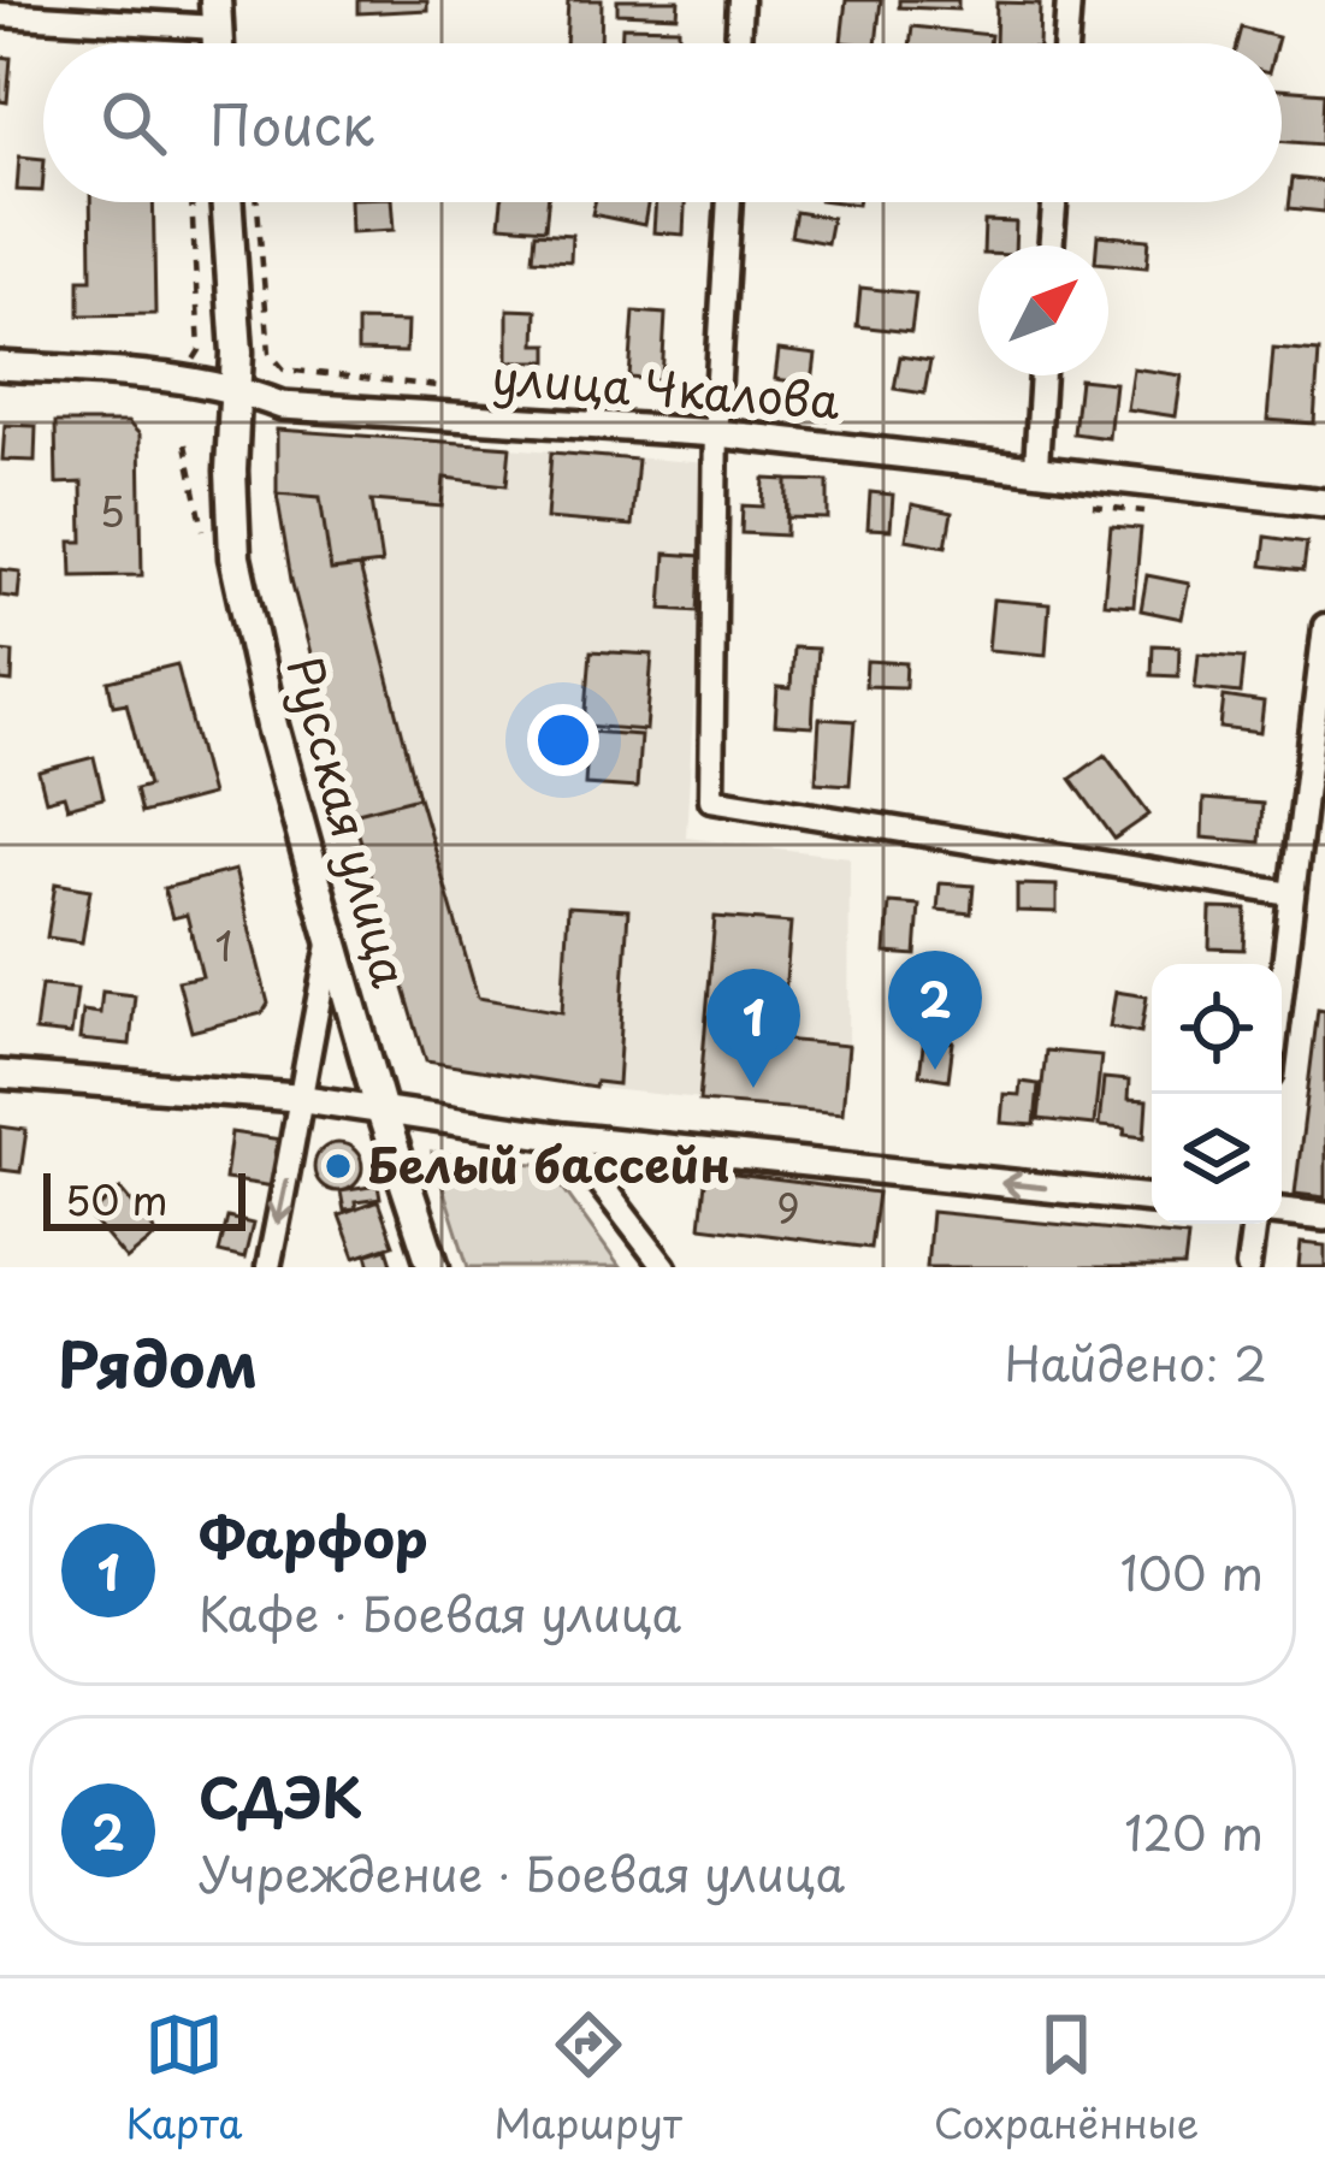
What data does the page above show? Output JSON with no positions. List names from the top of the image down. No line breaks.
{"streets":{"main road":["Русская улица"],"street":["улица Чкалова"]},"crossings":[["улица Чкалова","Русская улица"]],"places":["Белый баcсейн"],"house_numbers":["5","1","9"],"scale_bar":"50 m","north":"top right","page":{"search":"Поиск","pins":["2","1"],"scale":"50 m","heading":["Рядом","Найдено: 2"],"list":[{"mark":"1","name":"Фарфор","note":"Кафе · Боевая улица","value":"100 m"},{"mark":"2","name":"СДЭК","note":"Учреждение · Боевая улица","value":"120 m"}],"nav":["Карта","Маршрут","Сохранённые"]}}
